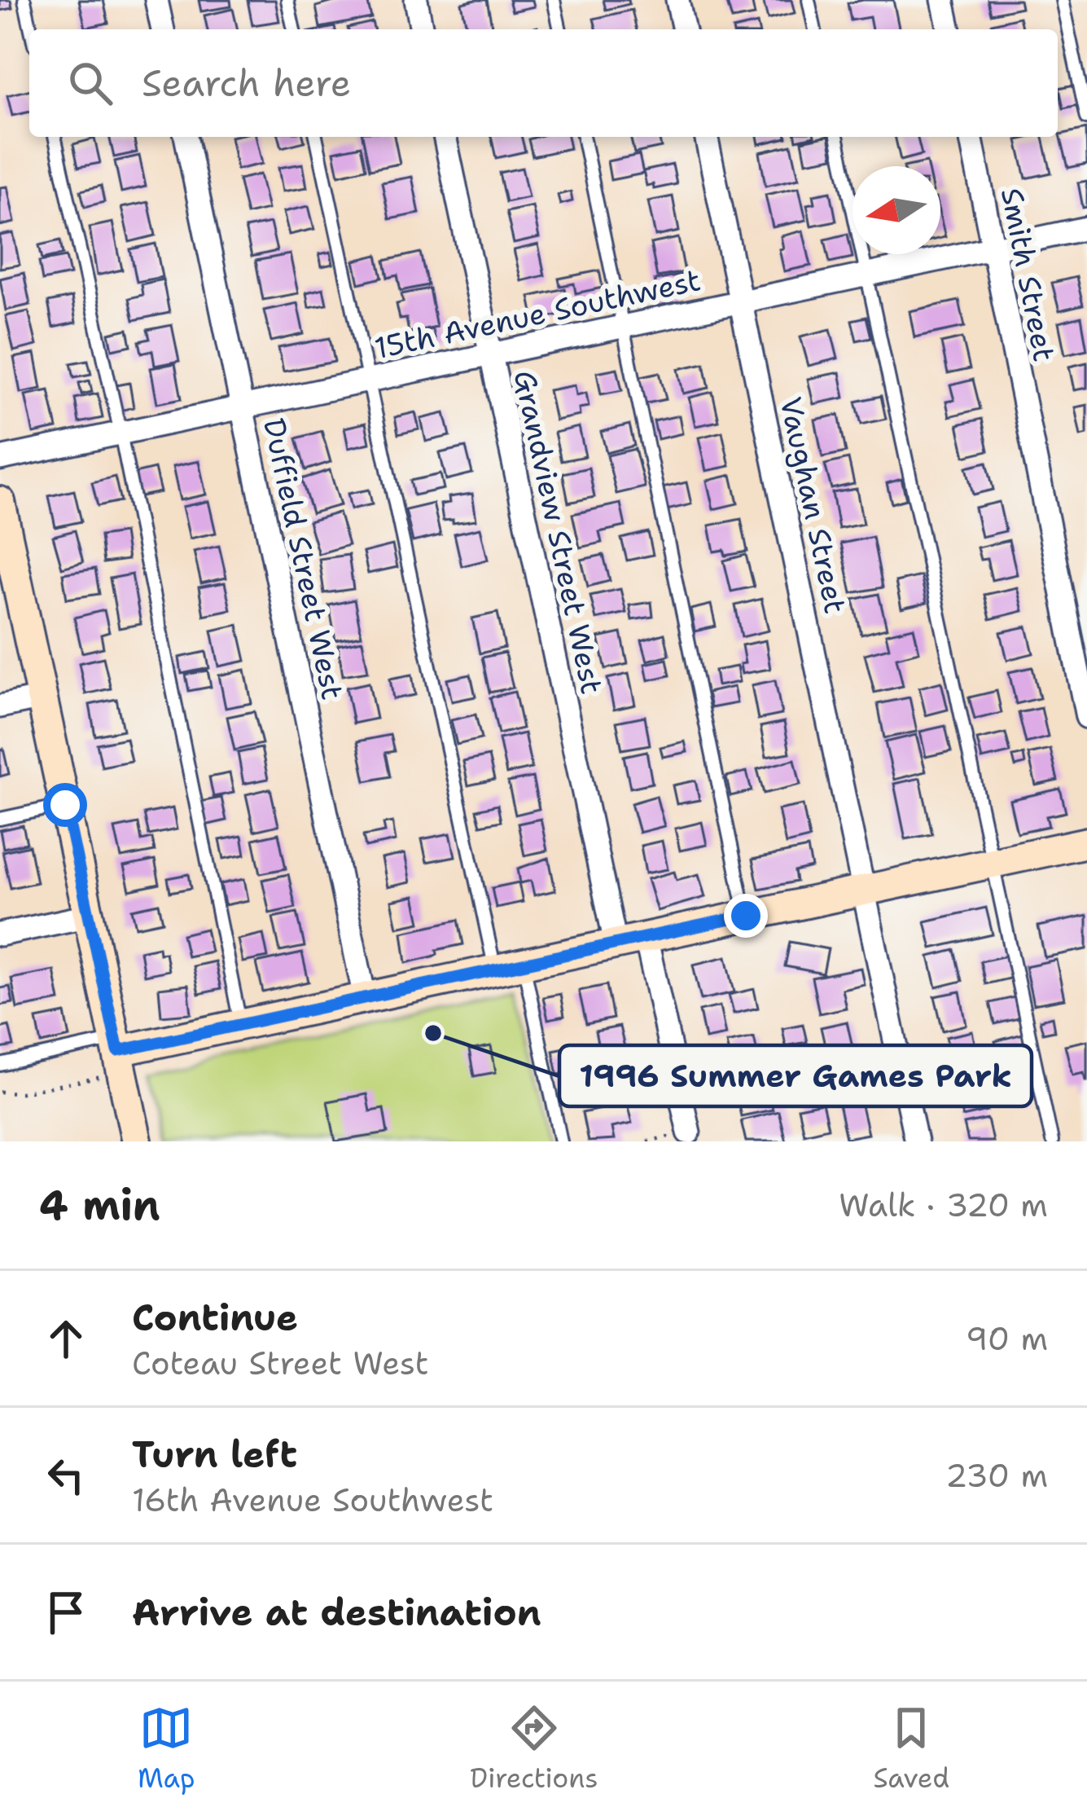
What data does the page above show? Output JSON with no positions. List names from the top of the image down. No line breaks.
{"streets":{"street":["Smith Street","15th Avenue Southwest","Vaughan Street","Grandview Street West","Duffield Street West"]},"crossings":[["Smith Street","15th Avenue Southwest"],["15th Avenue Southwest","Vaughan Street"],["15th Avenue Southwest","Grandview Street West"],["15th Avenue Southwest","Duffield Street West"]],"places":["1996 Summer Games Park"],"north":"left","page":{"search":"Search here","heading":["4 min","Walk · 320 m"],"list":[["Continue","Coteau Street West","90 m"],["Turn left","16th Avenue Southwest","230 m"],"Arrive at destination"],"nav":["Map","Directions","Saved"]}}
